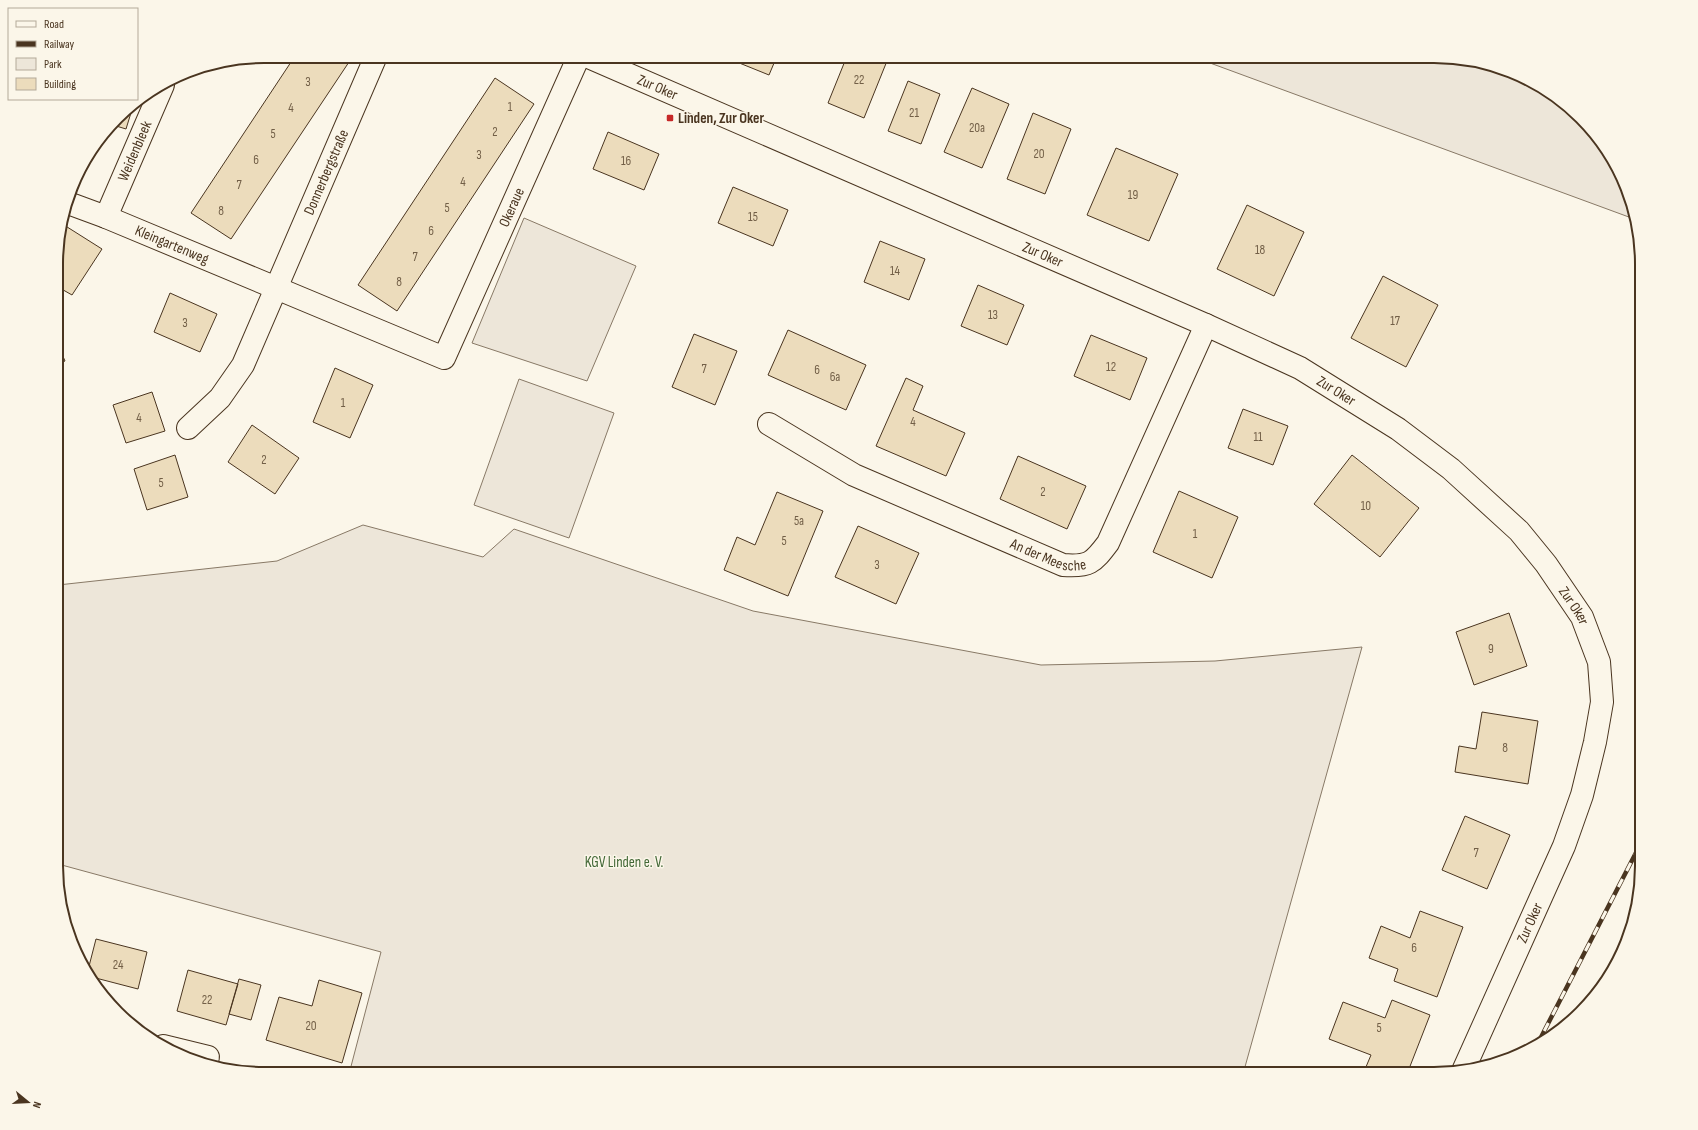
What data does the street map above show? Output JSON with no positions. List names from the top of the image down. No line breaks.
{"streets":{"street":["Zur Oker","Weidenbleek","Donnerbergstraße","Okeraue","Kleingartenweg","An der Meesche"]},"crossings":[["Zur Oker","An der Meesche"],["Weidenbleek","Kleingartenweg"],["Donnerbergstraße","Kleingartenweg"],["Okeraue","Kleingartenweg"]],"parks":["KGV Linden e. V."],"places":{"transit":["Linden, Zur Oker"]},"house_numbers":["22","3","1","4","21","20a","2","5","20","3","6","16","4","7","19","5","8","15","6","18","7","14","8","13","17","3","12","7","6","6a","1","4","4","11","2","5","2","10","5a","1","5","3","9","8","7","6","24","22","20","5"],"legend":["Road","Railway","Park","Building"],"north":"right"}
